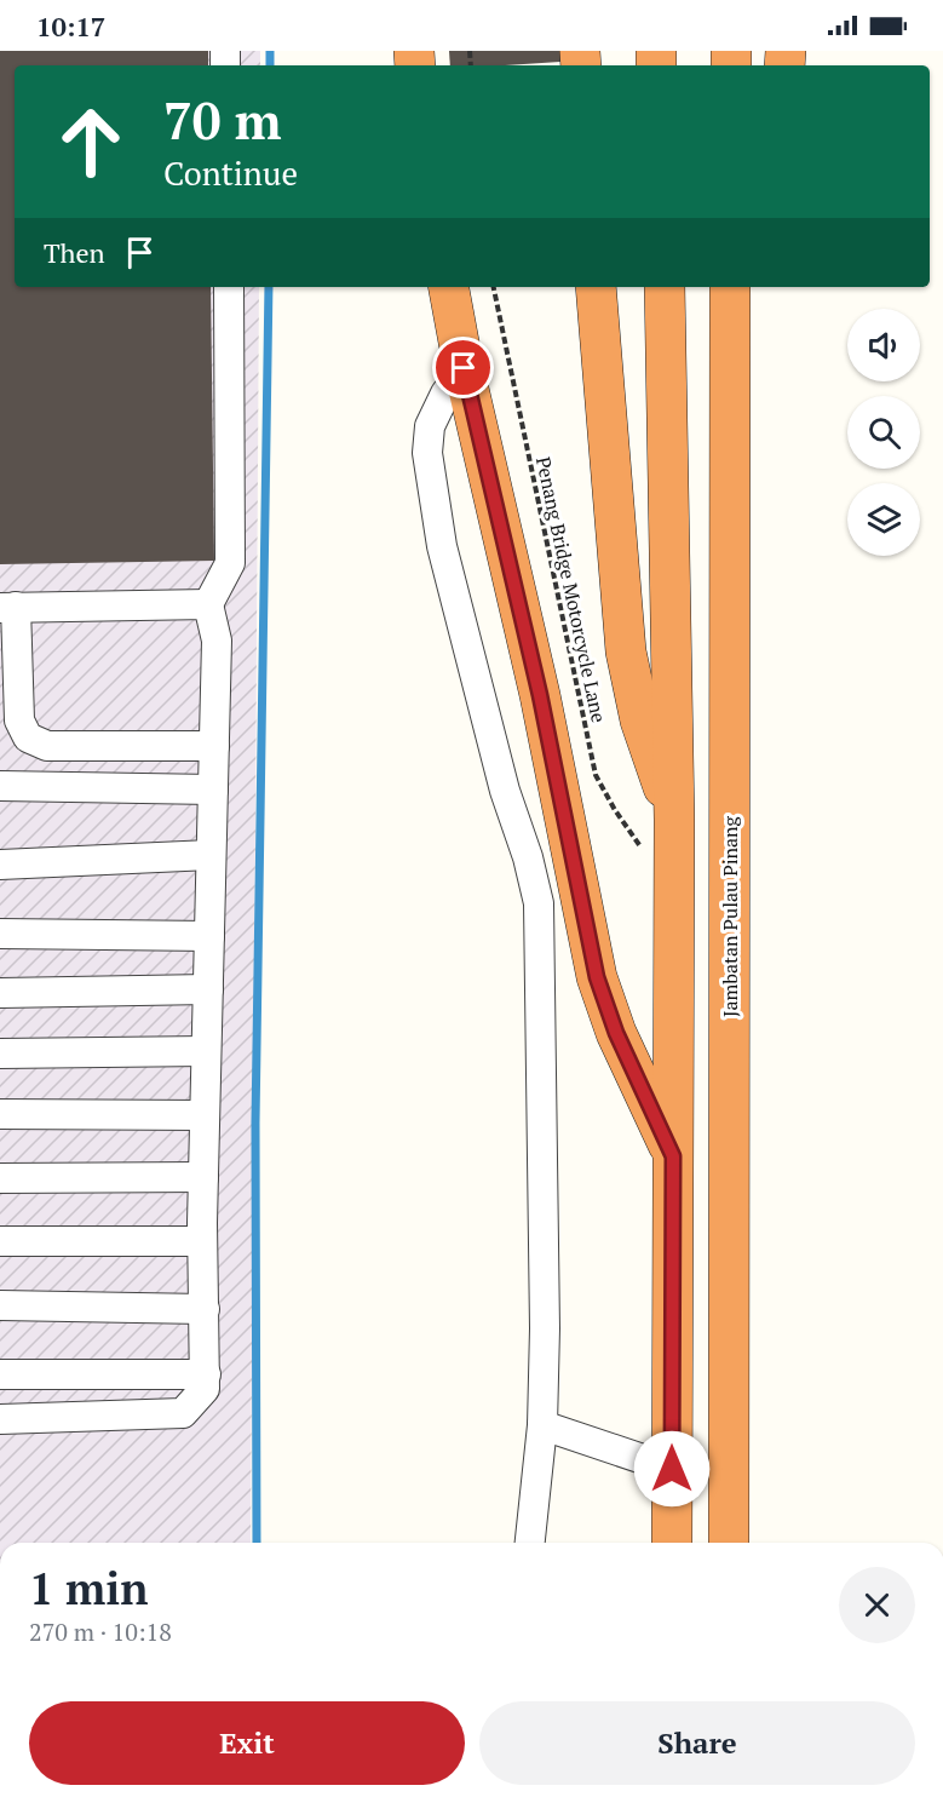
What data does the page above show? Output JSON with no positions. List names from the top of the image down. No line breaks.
{"streets":{"highway":["Jambatan Pulau Pinang"],"path":["Penang Bridge Motorcycle Lane"]},"page":{"status":"10:17","turn":["70 m","Continue"],"then":"Then","heading":["1 min","270 m · 10:18"],"buttons":["Exit","Share"]}}
